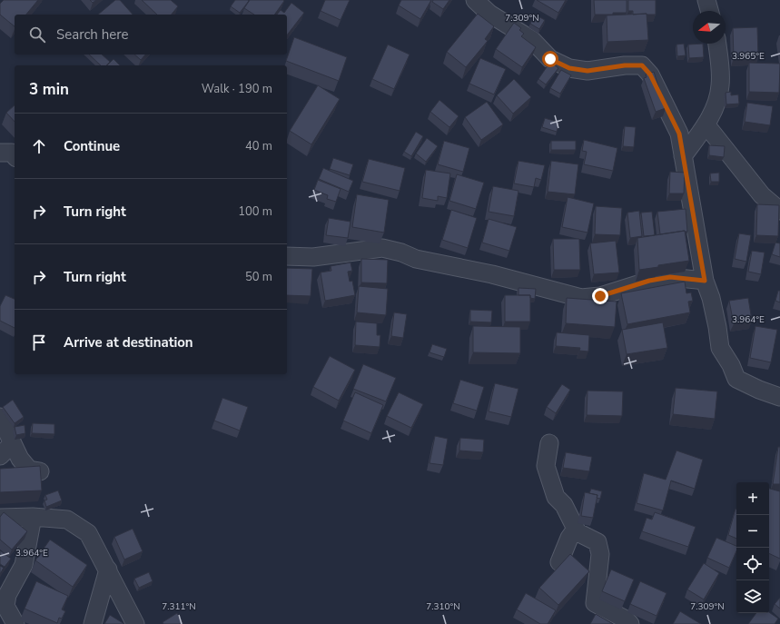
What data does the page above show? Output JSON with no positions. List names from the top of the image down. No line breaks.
{"north":"left","page":{"search":"Search here","heading":["3 min","Walk · 190 m"],"list":[["Continue","40 m"],["Turn right","100 m"],["Turn right","50 m"],"Arrive at destination"],"map_buttons":["+","−"]},"coordinates":["7.309°N","3.965°E","3.964°E","7.311°N","7.310°N"]}
